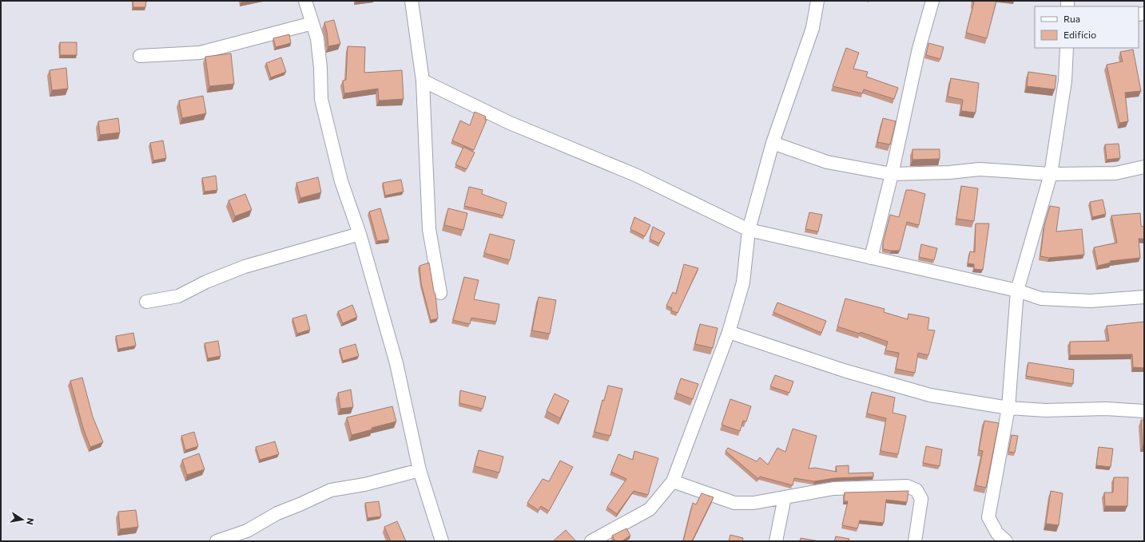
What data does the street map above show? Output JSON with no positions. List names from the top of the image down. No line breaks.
{"legend":["Rua","Edifício"],"north":"right"}
